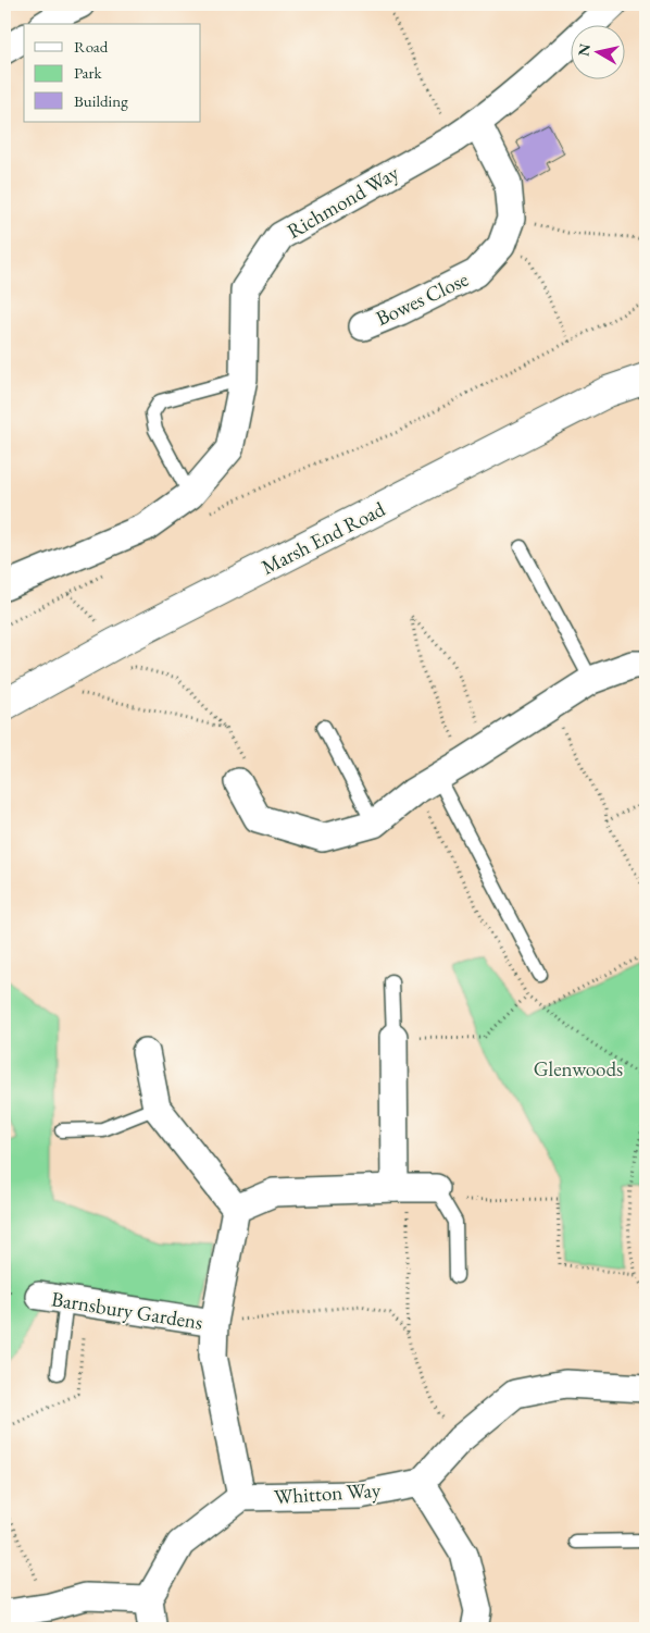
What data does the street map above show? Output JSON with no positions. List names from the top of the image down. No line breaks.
{"streets":{"street":["Richmond Way","Bowes Close","Marsh End Road","Barnsbury Gardens","Whitton Way"]},"crossings":[["Richmond Way","Bowes Close"],["Barnsbury Gardens","Whitton Way"]],"parks":["Glenwoods"],"legend":["Road","Park","Building"],"north":"left"}
